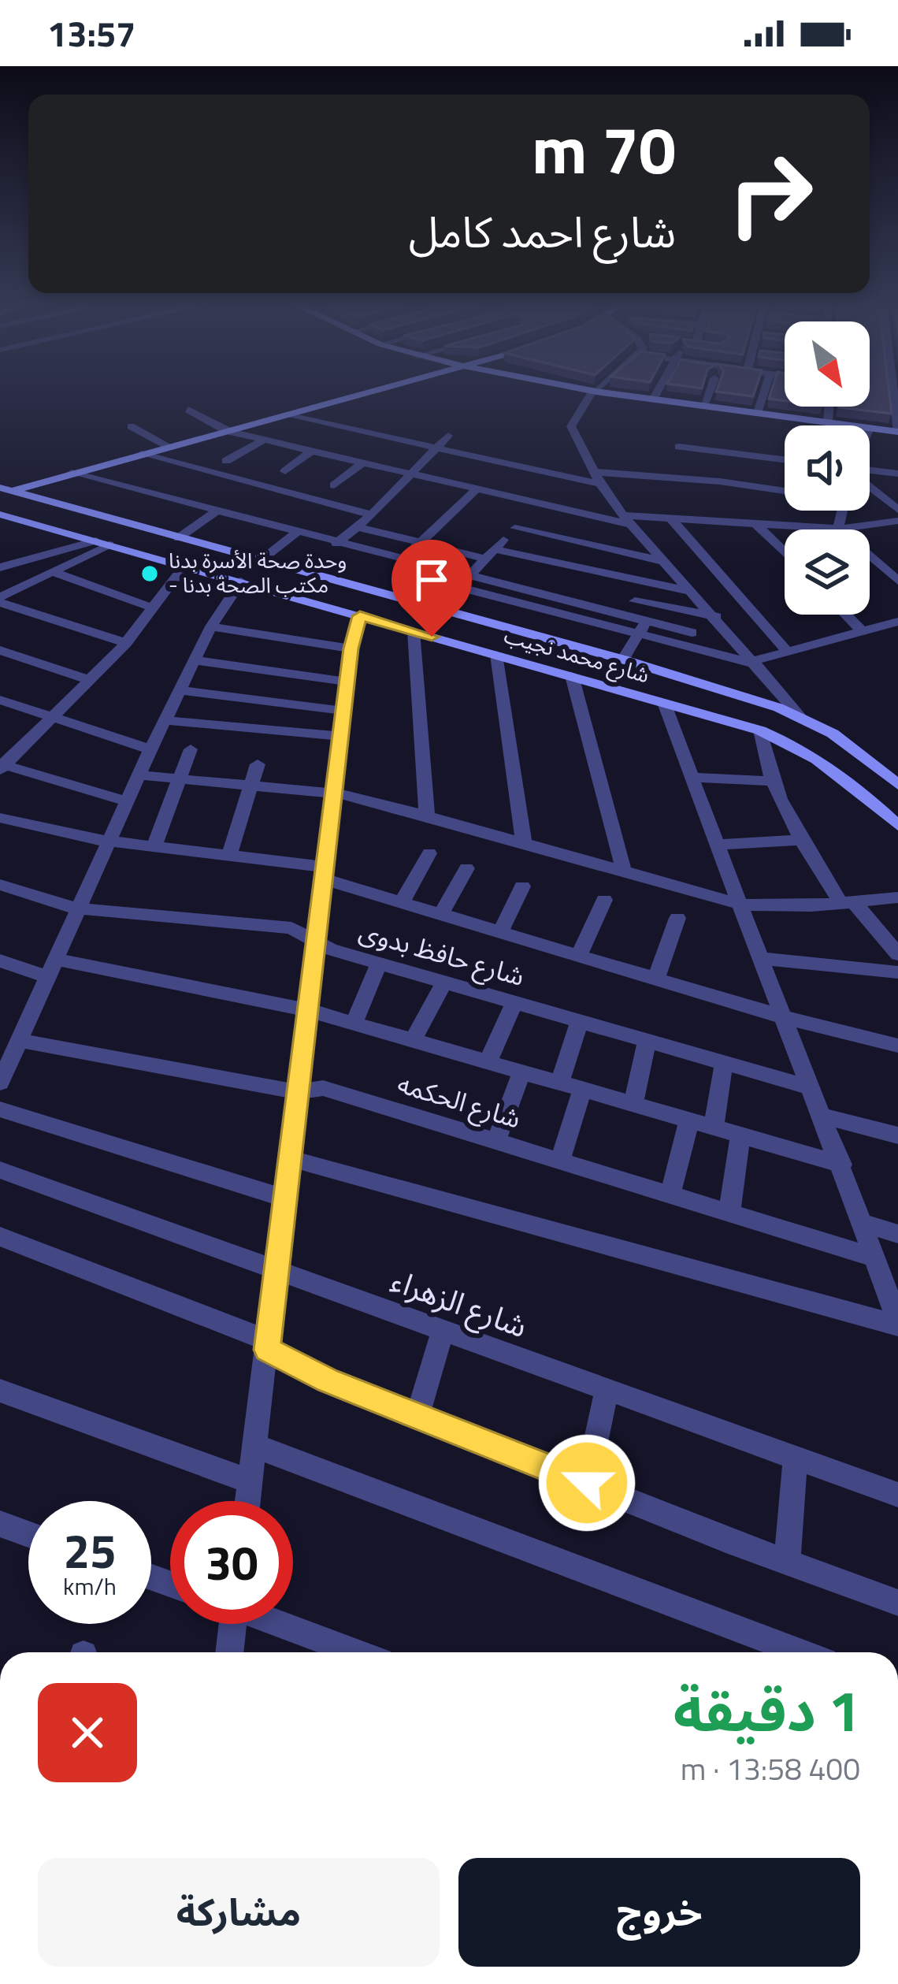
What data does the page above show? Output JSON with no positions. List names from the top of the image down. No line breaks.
{"streets":{"main road":["شارع محمد نجيب"],"street":["شارع حافظ بدوى","شارع الحكمه","شارع الزهراء"]},"places":["وحدة صحة الأسرة بدنا - مكتب الصحة بدنا"],"north":"bottom right","page":{"status":"13:57","turn":["70 m","شارع احمد كامل"],"speed":"25 km/h","limit":"30","heading":["1 دقيقة","400 m · 13:58"],"buttons":["خروج","مشاركة"]}}
